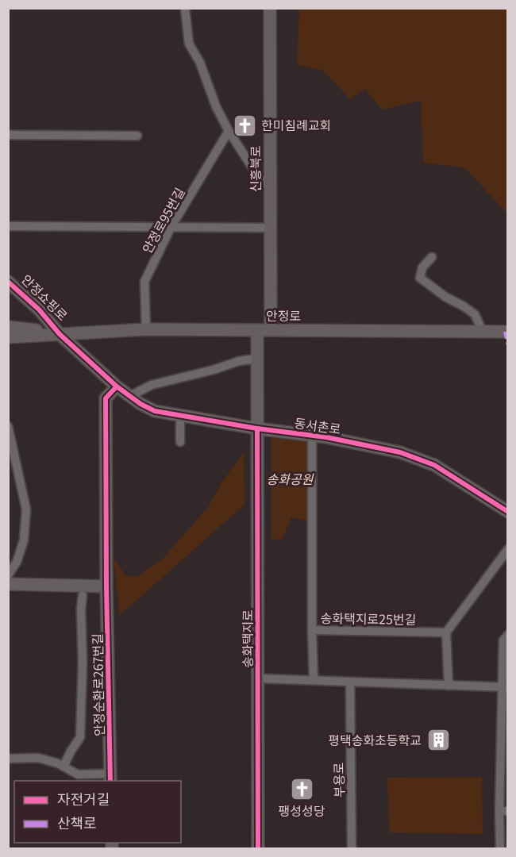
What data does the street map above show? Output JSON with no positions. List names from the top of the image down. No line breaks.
{"streets":{"street":["신흥북로","안정로95번길","안정쇼핑로","안정로","동서촌로","송화택지로25번길","송화택지로","안정순환로267번길","부용로"]},"crossings":[["신흥북로","안정로"],["안정로95번길","안정로"],["안정쇼핑로","안정로"],["안정쇼핑로","동서촌로"],["안정로","동서촌로"],["안정로","송화택지로"],["동서촌로","송화택지로25번길"],["동서촌로","송화택지로"]],"parks":["송화공원"],"places":{"church":["한미침례교회","팽성성당"],"building":["평택송화초등학교"]},"legend":["자전거길","산책로"]}
